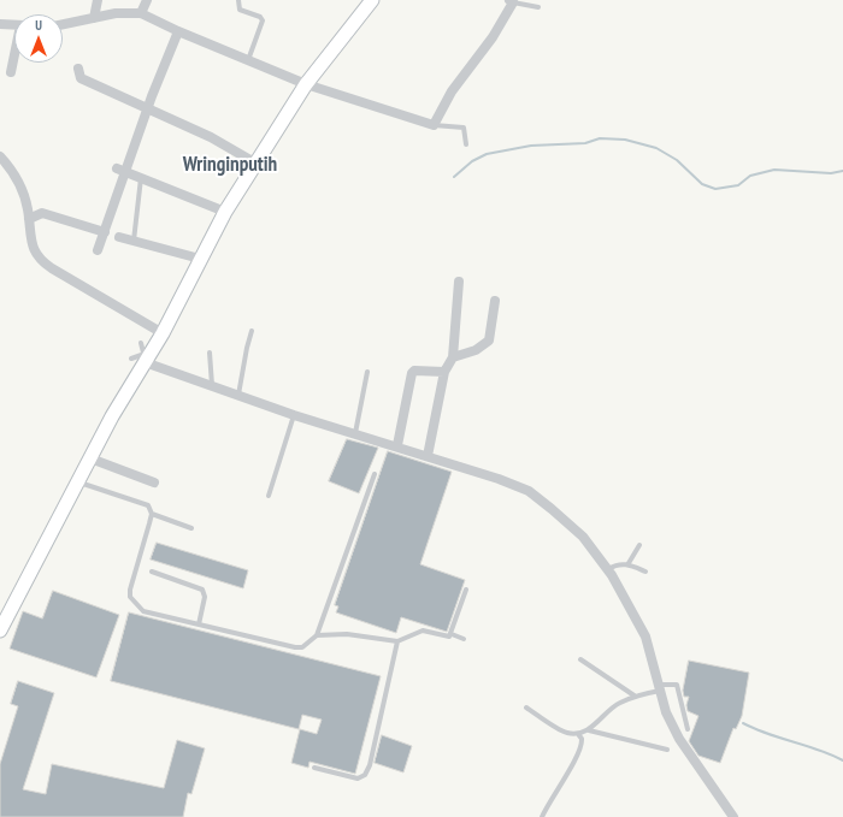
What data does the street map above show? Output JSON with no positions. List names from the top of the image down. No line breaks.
{"districts":["Wringinputih"],"north":"top"}
